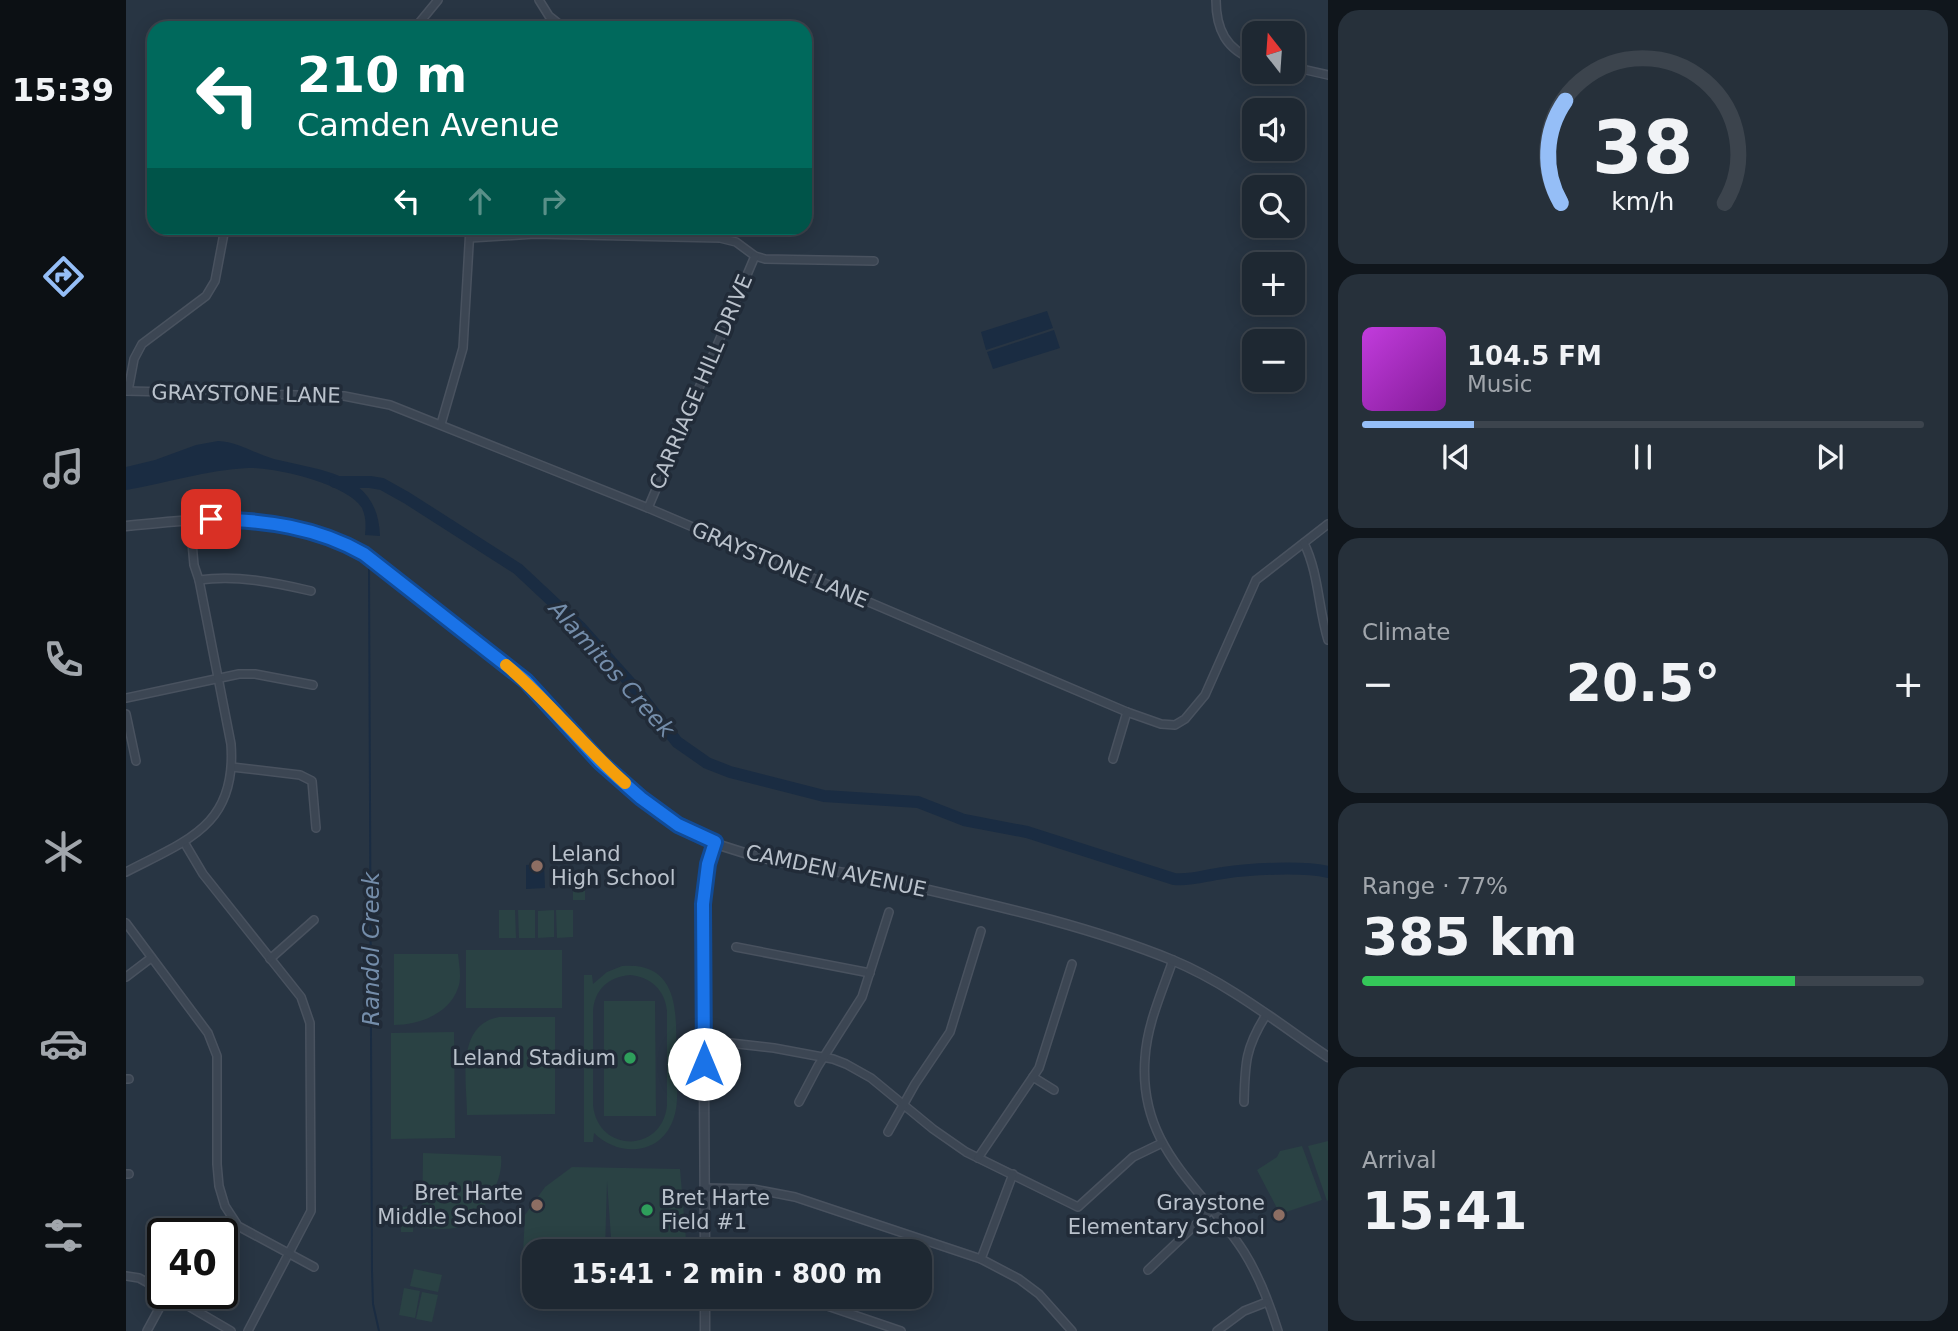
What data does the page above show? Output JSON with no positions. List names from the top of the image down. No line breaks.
{"streets":{"street":["CARRIAGE HILL DRIVE","GRAYSTONE LANE","CAMDEN AVENUE"]},"crossings":[["CARRIAGE HILL DRIVE","GRAYSTONE LANE"]],"water":["Alamitos Creek","Randol Creek"],"places":["Leland High School","Leland Stadium","Bret Harte Middle School","Bret Harte Field #1","Graystone Elementary School"],"north":"top","page":{"tabs":"15:39","map_buttons":["+","−"],"turn":["210 m","Camden Avenue"],"song":["104.5 FM","Music"],"tile":["Climate",["Range · 77%","385 km"],["Arrival","15:41"]],"heat":["−","20.5°","+"],"limit":"40","trip":"15:41 · 2 min · 800 m","gauge":["38","km/h"]}}
